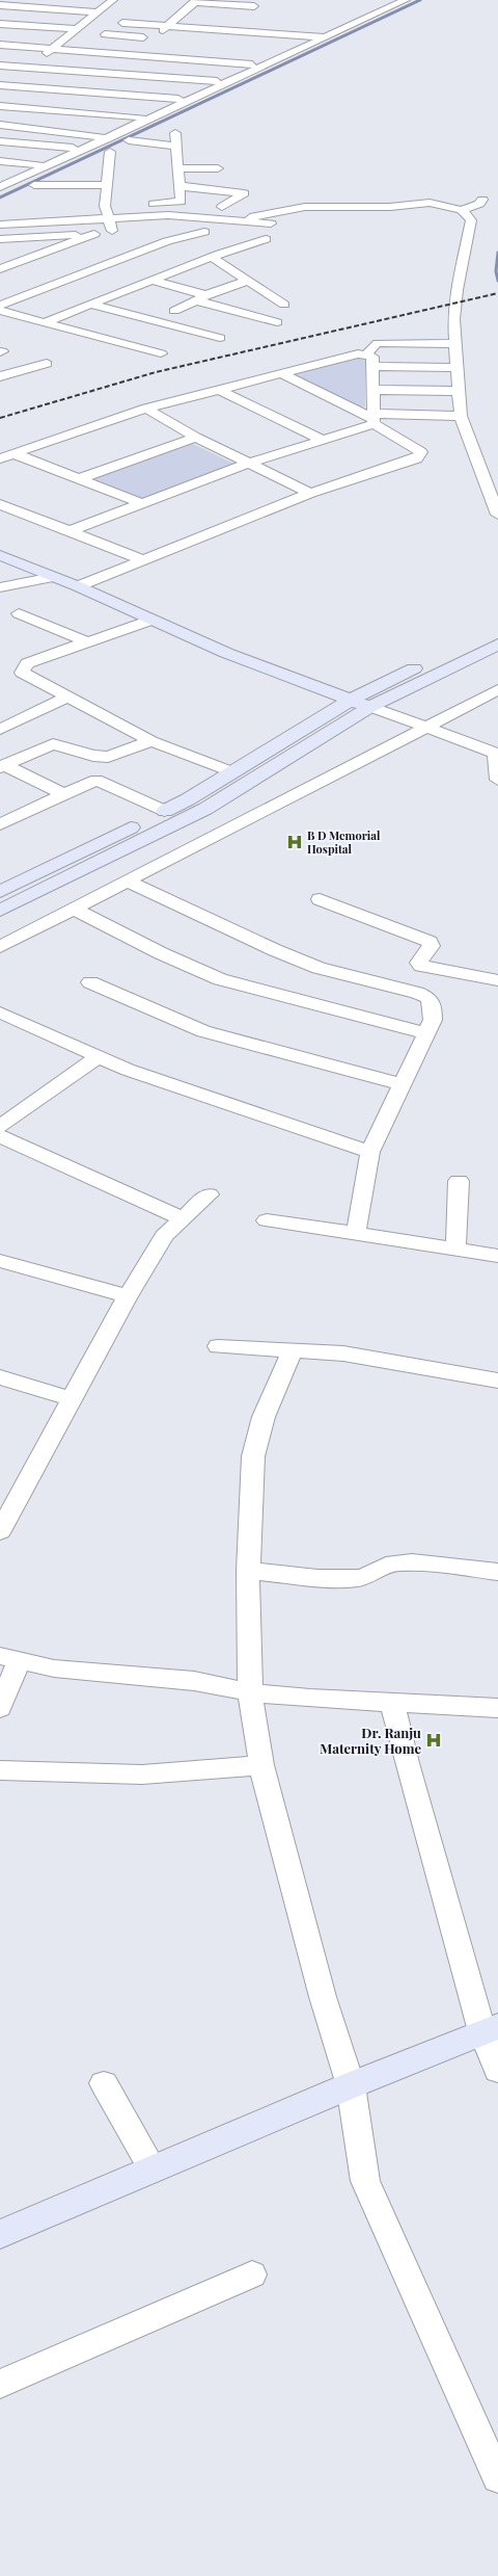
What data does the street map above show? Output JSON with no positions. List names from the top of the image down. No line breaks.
{"places":{"hospital":["B D Memorial Hospital","Dr. Ranju Maternity Home"]}}
